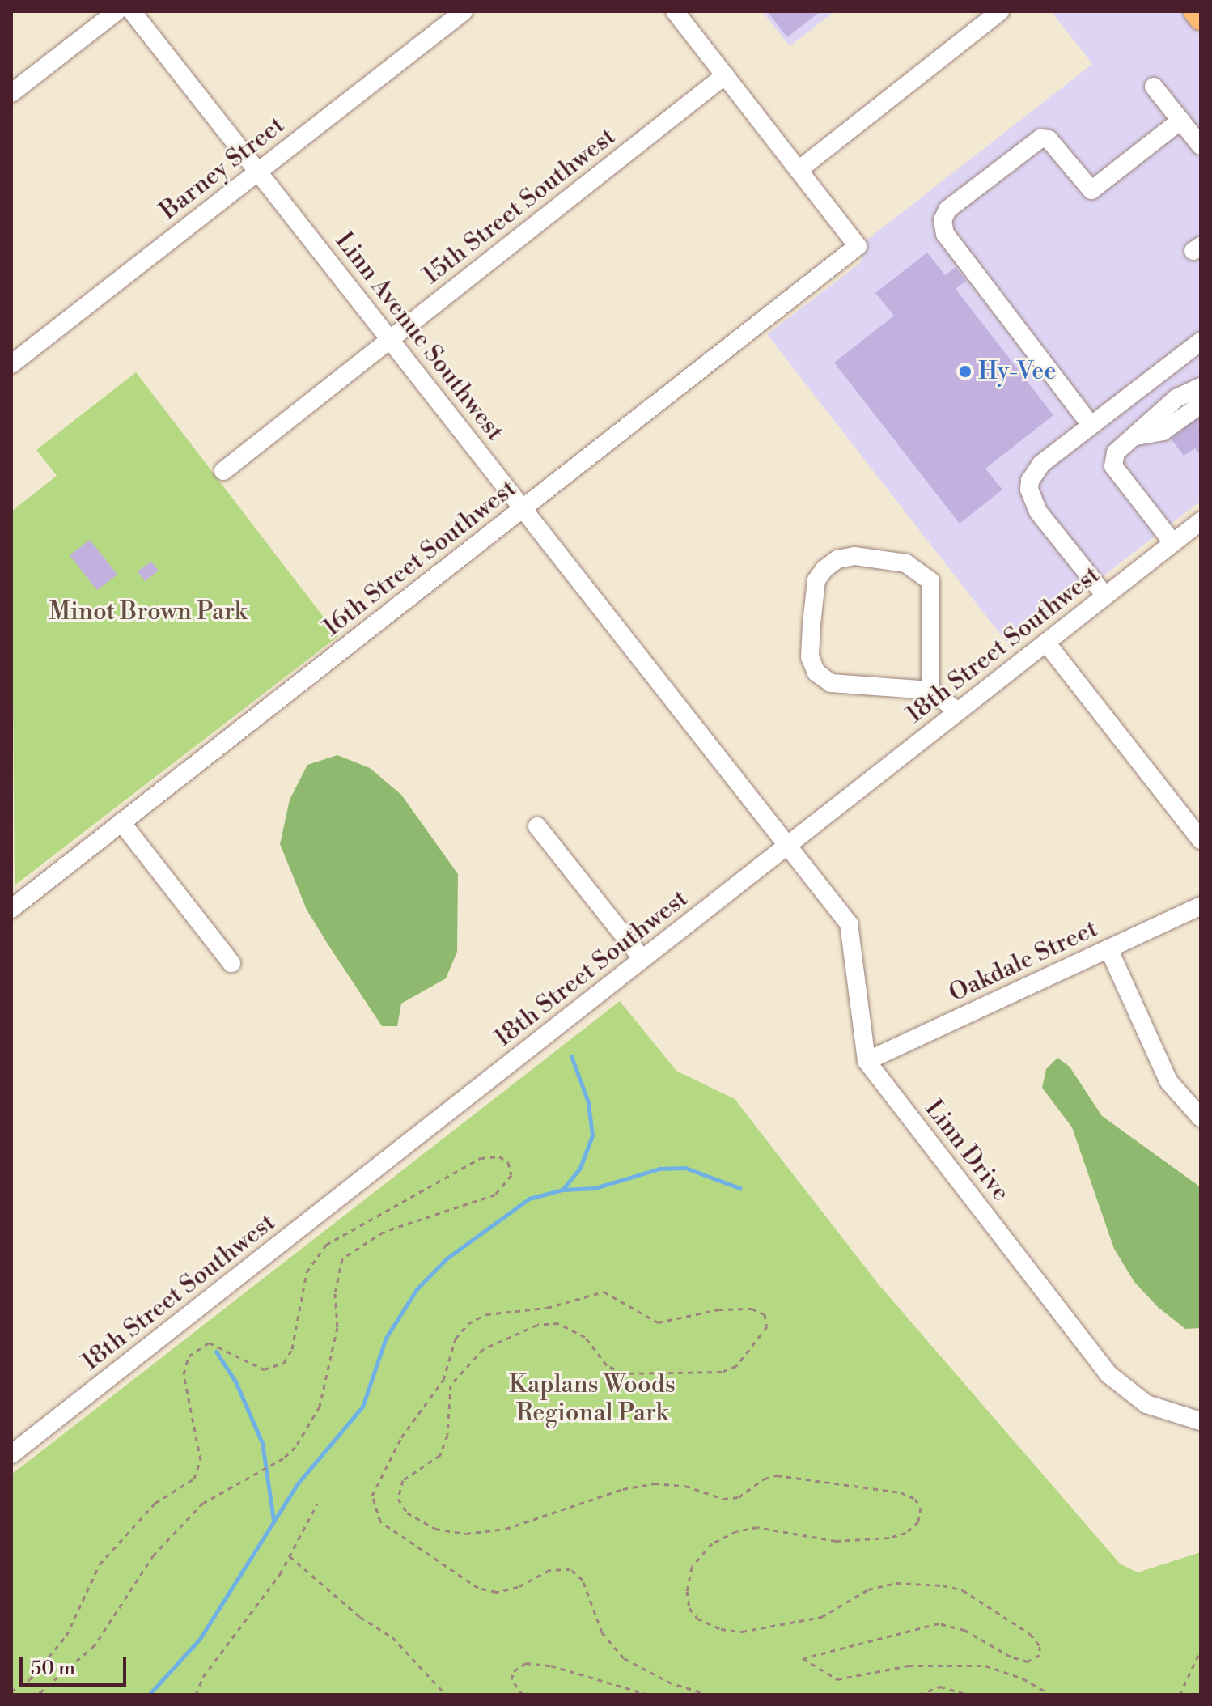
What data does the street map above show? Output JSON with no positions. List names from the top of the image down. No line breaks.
{"streets":{"street":["Barney Street","15th Street Southwest","Linn Avenue Southwest","16th Street Southwest","18th Street Southwest","Oakdale Street","Linn Drive"]},"crossings":[["Barney Street","Linn Avenue Southwest"],["15th Street Southwest","Linn Avenue Southwest"],["Linn Avenue Southwest","16th Street Southwest"],["Linn Avenue Southwest","18th Street Southwest"],["Oakdale Street","Linn Drive"]],"parks":["Minot Brown Park","Kaplans Woods Regional Park"],"places":["Hy-Vee"],"scale_bar":"50 m"}
